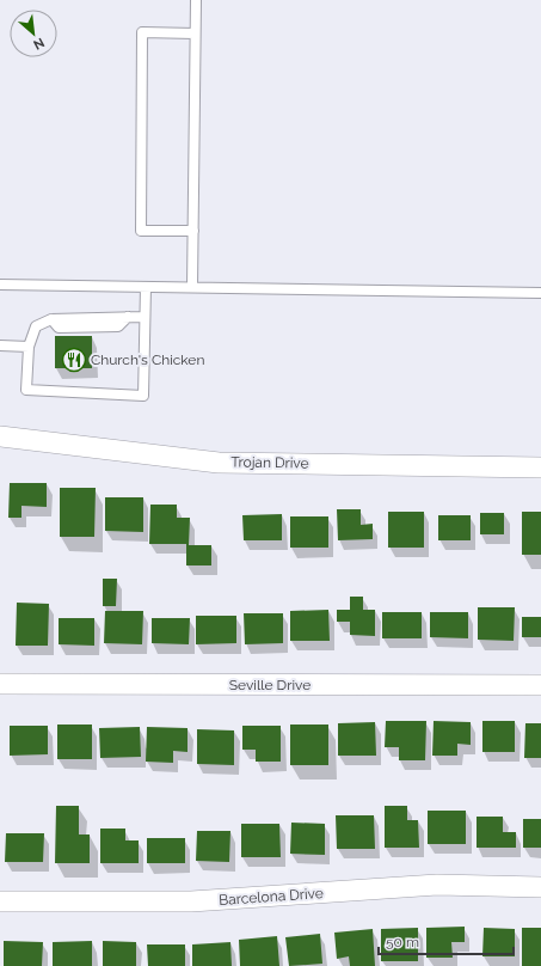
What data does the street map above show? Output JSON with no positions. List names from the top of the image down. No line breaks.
{"streets":{"street":["Trojan Drive","Seville Drive","Barcelona Drive"]},"places":{"restaurant":["Church's Chicken"]},"scale_bar":"50 m","north":"bottom right"}
